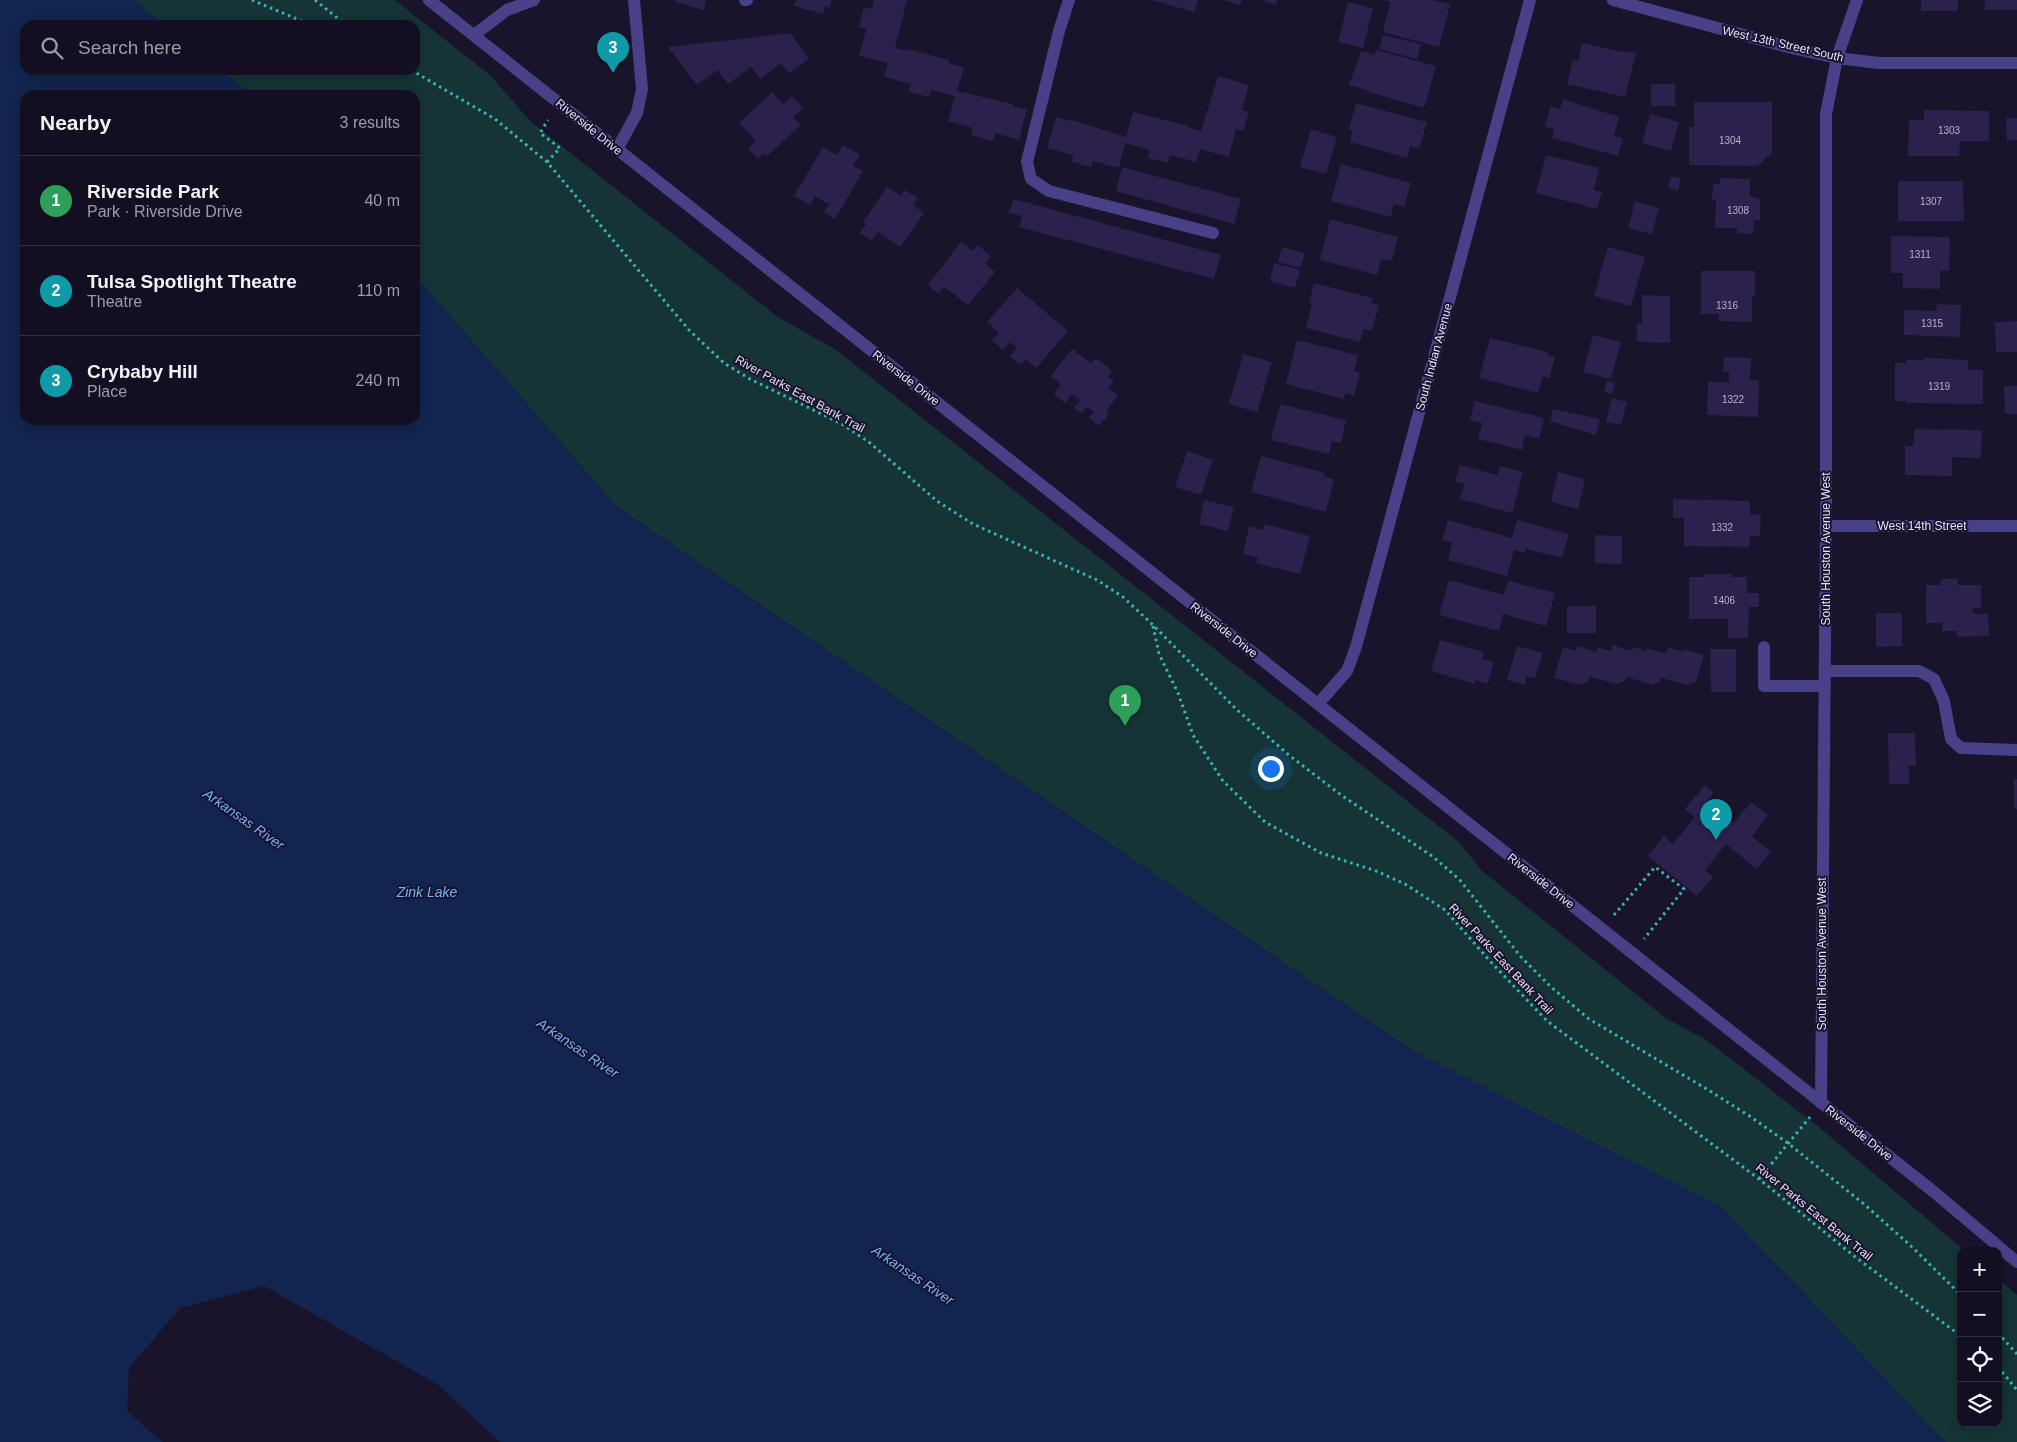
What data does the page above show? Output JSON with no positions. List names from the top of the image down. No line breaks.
{"streets":{"street":["West 13th Street South","Riverside Drive","South Indian Avenue","West 14th Street","South Houston Avenue West"],"path":["River Parks East Bank Trail"]},"crossings":[["West 13th Street South","South Houston Avenue West"],["Riverside Drive","South Indian Avenue"],["Riverside Drive","South Houston Avenue West"],["West 14th Street","South Houston Avenue West"]],"water":["Arkansas River","Zink Lake"],"house_numbers":["1303","1304","1307","1308","1311","1316","1315","1319","1322","1332","1406"],"page":{"search":"Search here","pins":["3","1","2"],"heading":["Nearby","3 results"],"list":[{"mark":"1","name":"Riverside Park","note":"Park · Riverside Drive","value":"40 m"},{"mark":"2","name":"Tulsa Spotlight Theatre","note":"Theatre","value":"110 m"},{"mark":"3","name":"Crybaby Hill","note":"Place","value":"240 m"}],"map_buttons":["+","−"]}}
